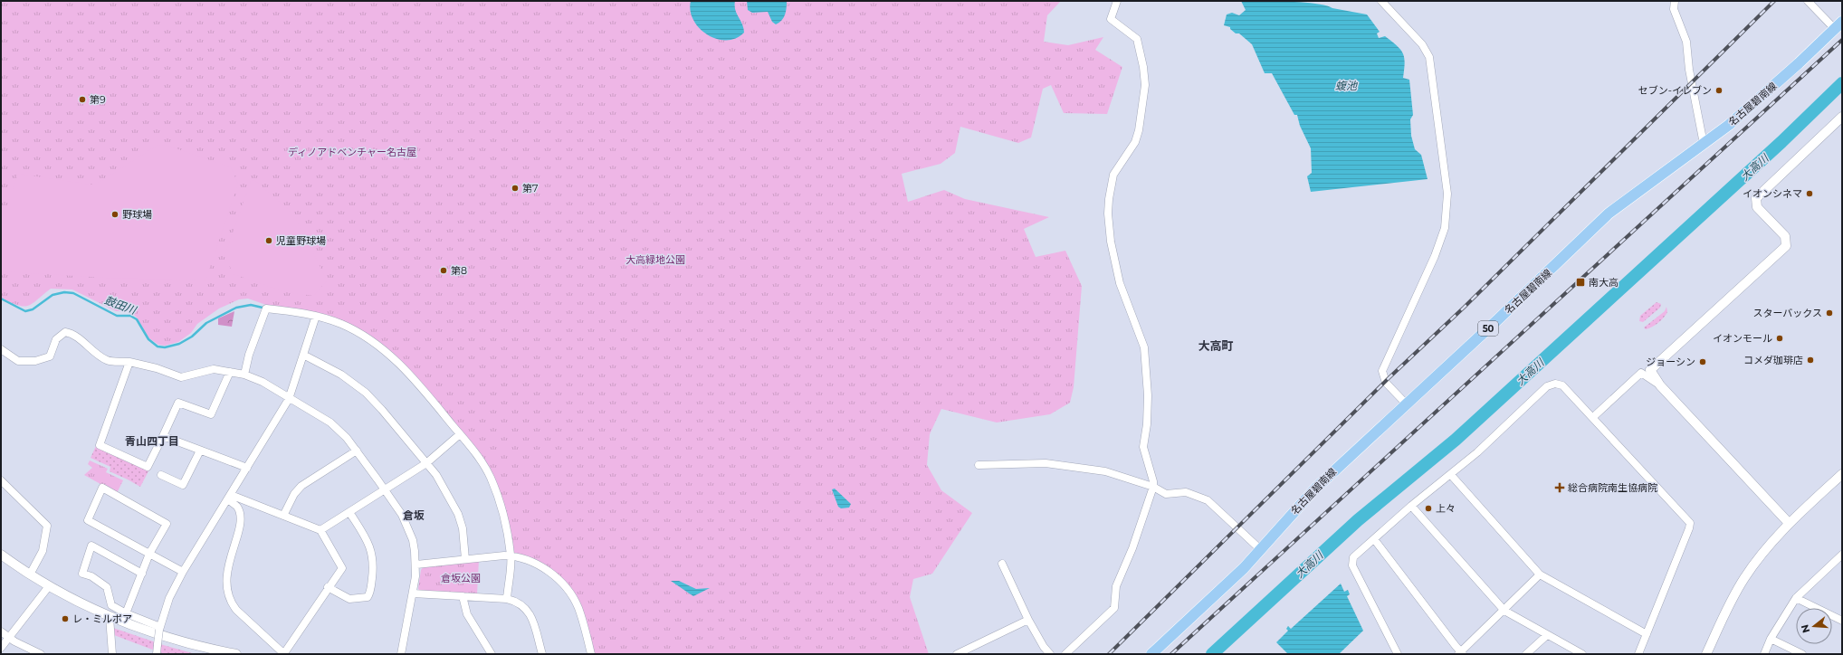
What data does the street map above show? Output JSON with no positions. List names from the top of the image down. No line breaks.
{"streets":{"main road":["名古屋碧南線","50"]},"districts":["大高町","青山四丁目","倉坂"],"water":["蝮池","大高川","鼓田川"],"parks":["ディノアドベンチャー名古屋","大高緑地公園","倉坂公園"],"places":{"other":["セブン-イレブン","第9","第7","イオンシネマ","野球場","児童野球場","第8","スターバックス","イオンモール","コメダ珈琲店","ジョーシン","上々","レ・ミルポア"],"transit":["南大高"],"health":["総合病院南生協病院"]},"north":"left"}
